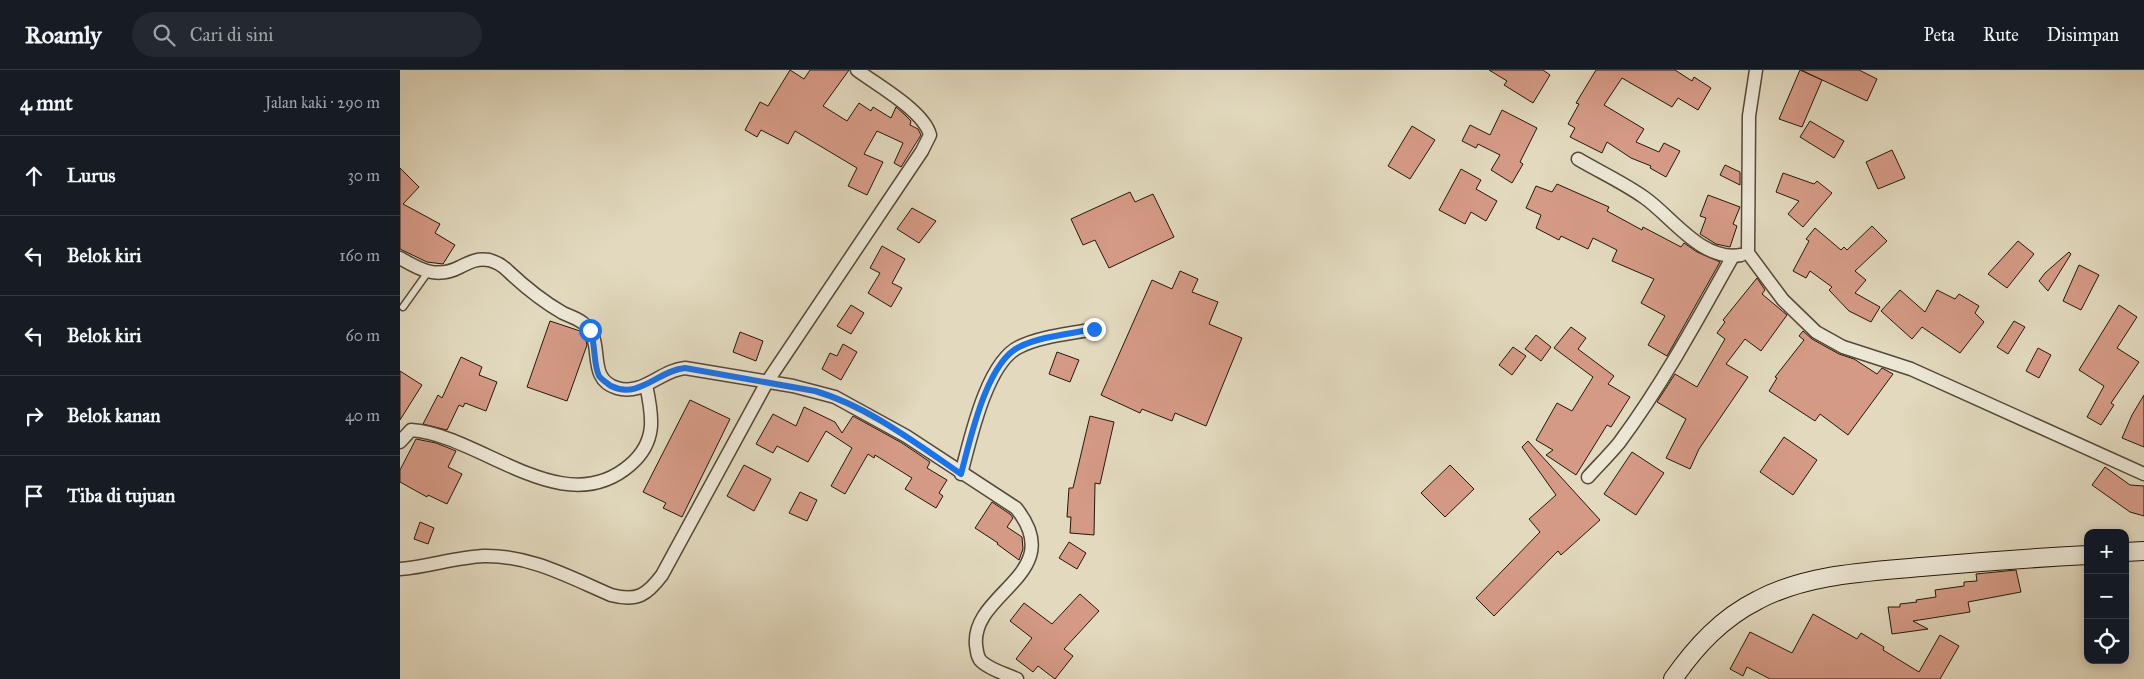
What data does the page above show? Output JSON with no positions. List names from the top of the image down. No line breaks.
{"page":{"header":"Roamly","search":"Cari di sini","nav":["Peta","Rute","Disimpan"],"heading":["4 mnt","Jalan kaki · 290 m"],"list":[["Lurus","30 m"],["Belok kiri","160 m"],["Belok kiri","60 m"],["Belok kanan","40 m"],"Tiba di tujuan"],"map_buttons":["+","−"]}}
